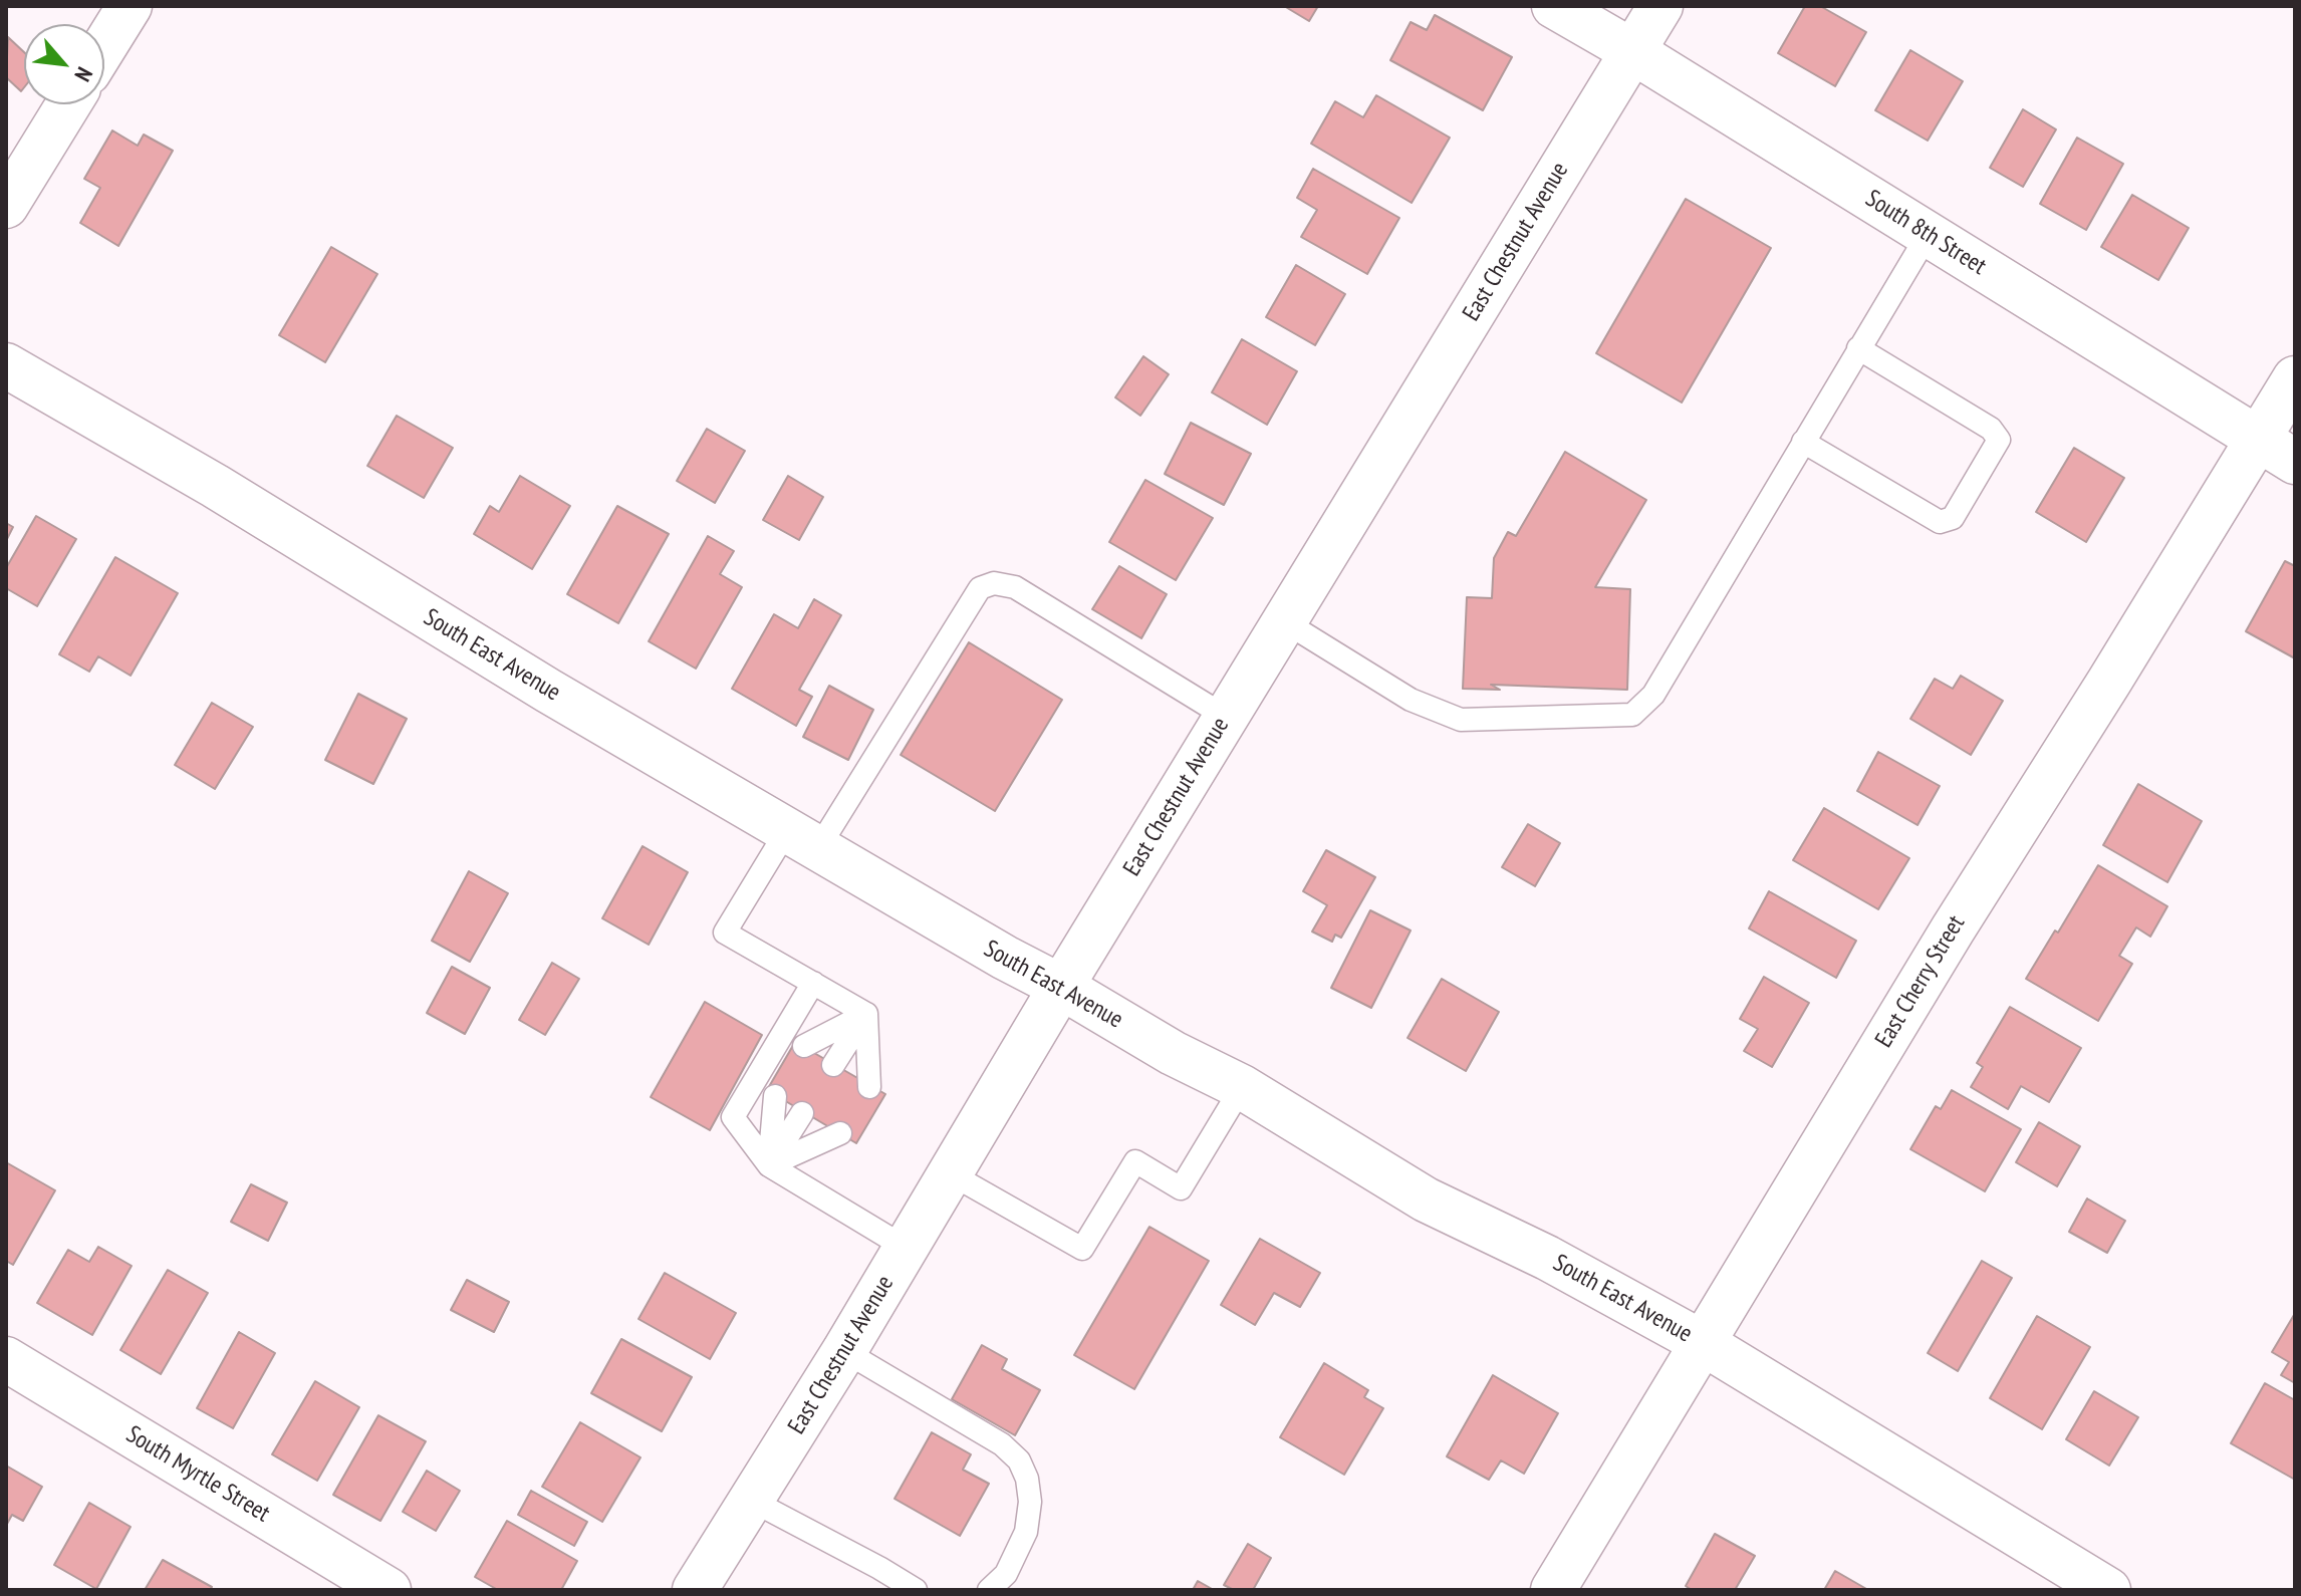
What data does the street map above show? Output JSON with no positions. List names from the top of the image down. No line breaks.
{"streets":{"street":["South 8th Street","East Chestnut Avenue","South East Avenue","East Cherry Street","South Myrtle Street"]},"crossings":[["South 8th Street","East Chestnut Avenue"],["South 8th Street","East Cherry Street"],["East Chestnut Avenue","South East Avenue"],["South East Avenue","East Cherry Street"]],"north":"bottom right"}
